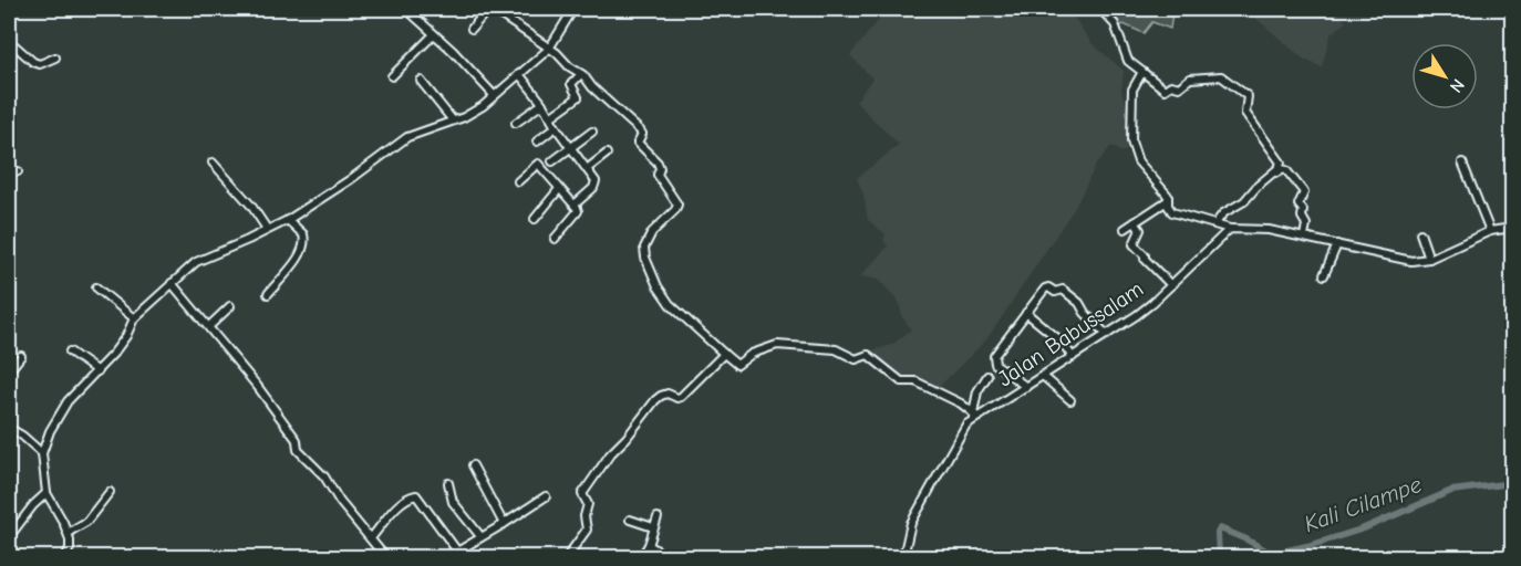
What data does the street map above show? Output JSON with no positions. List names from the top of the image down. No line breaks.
{"streets":{"street":["Jalan Babussalam"]},"water":["Kali Cilampe"],"north":"bottom right"}
